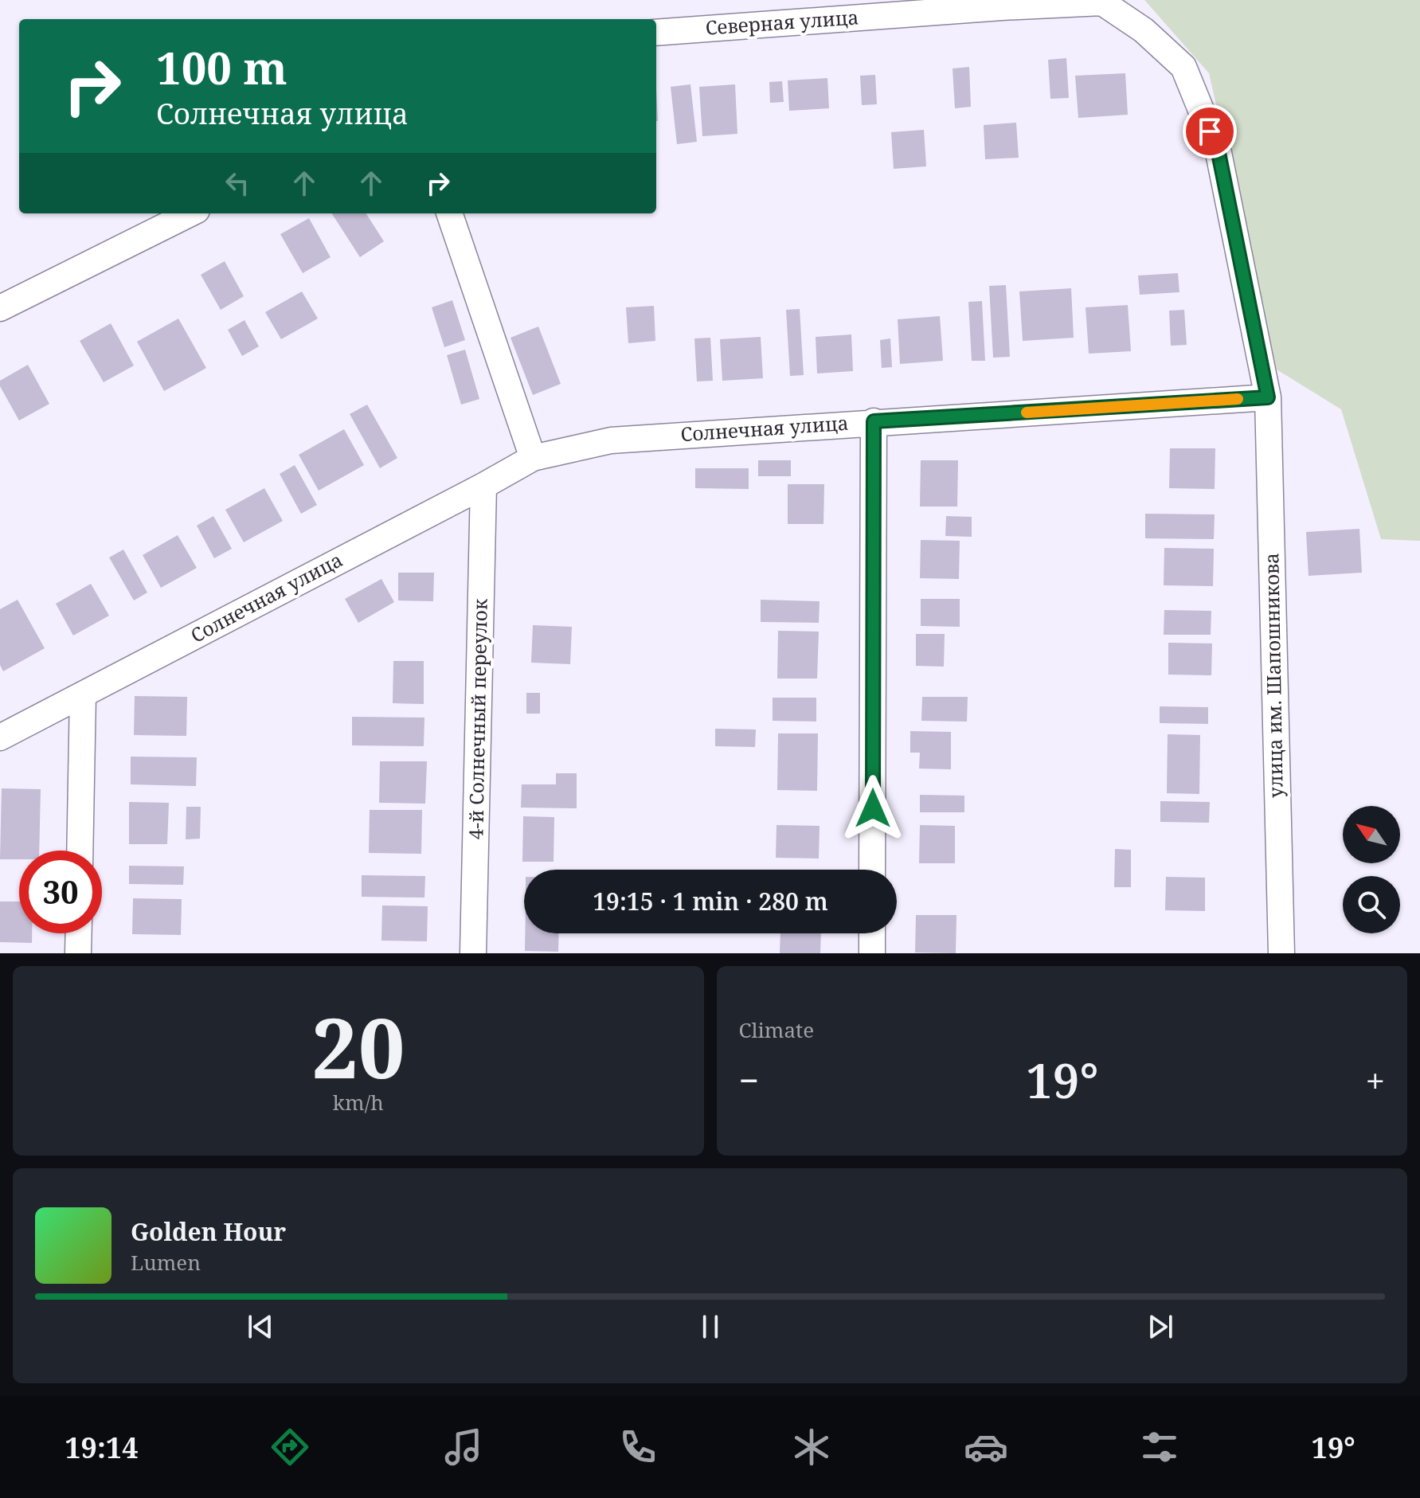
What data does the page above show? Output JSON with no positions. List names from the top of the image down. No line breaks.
{"streets":{"street":["Северная улица","Солнечная улица","улица им. Шапошникова","4-й Солнечный переулок"]},"crossings":[["Северная улица","Солнечная улица"],["Северная улица","улица им. Шапошникова"],["Солнечная улица","улица им. Шапошникова"],["Солнечная улица","4-й Солнечный переулок"]],"north":"top left","page":{"turn":["100 m","Солнечная улица"],"limit":"30","trip":"19:15 · 1 min · 280 m","tile":[["20","km/h"],"Climate"],"heat":["−","19°","+"],"song":["Golden Hour","Lumen"],"tabs":["19:14","19°"]}}
